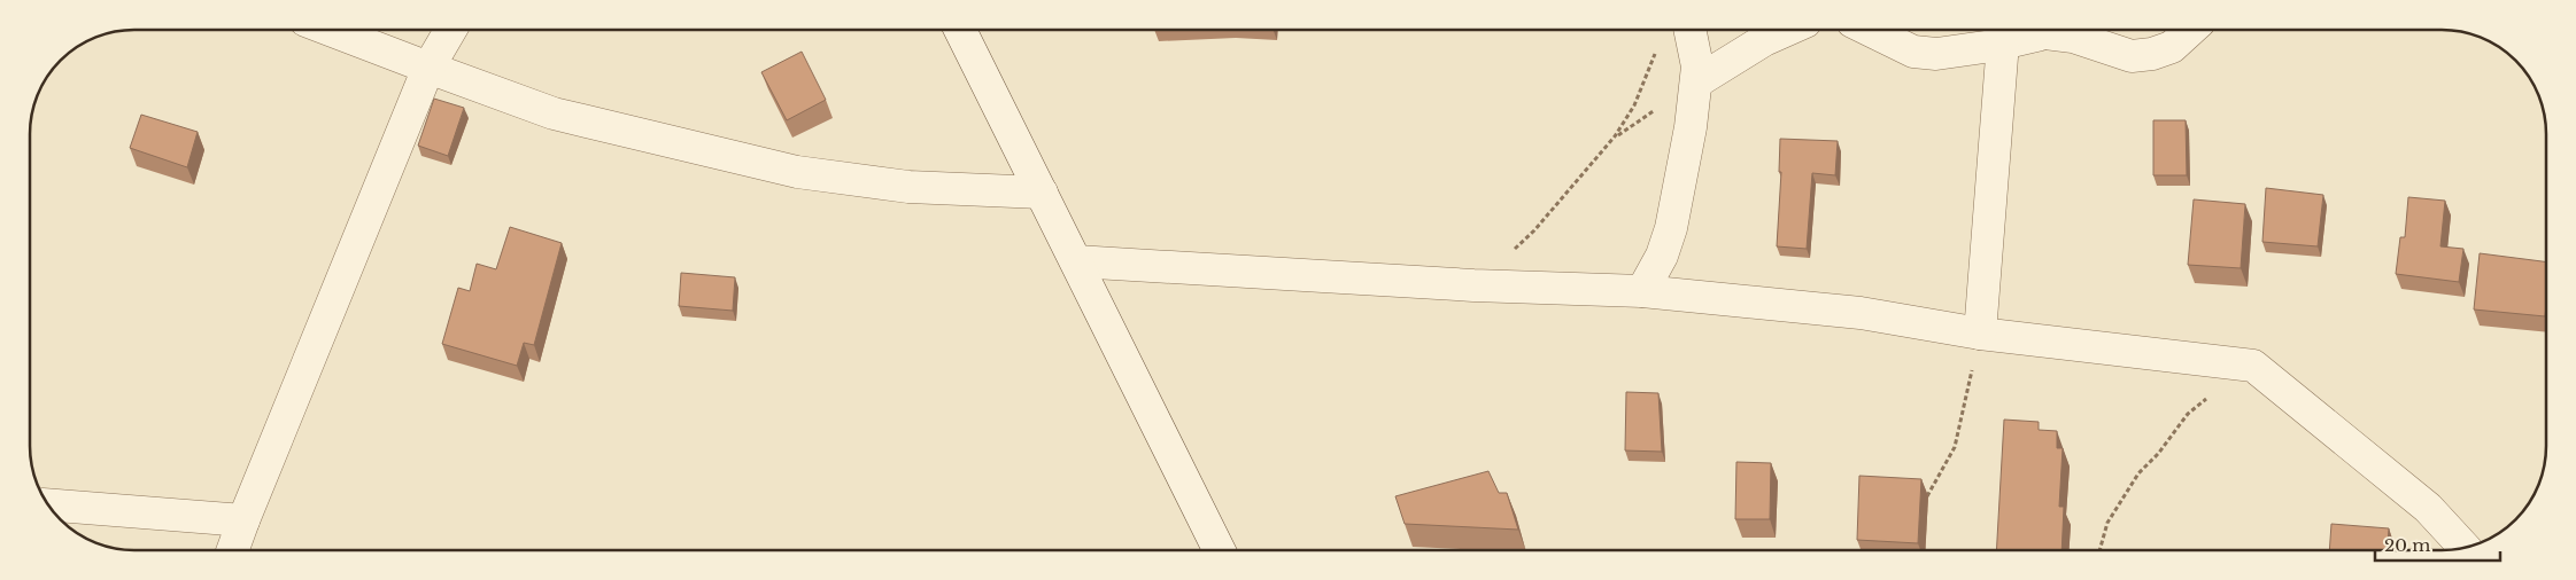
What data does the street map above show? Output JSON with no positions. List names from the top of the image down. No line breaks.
{"scale_bar":"20 m"}
